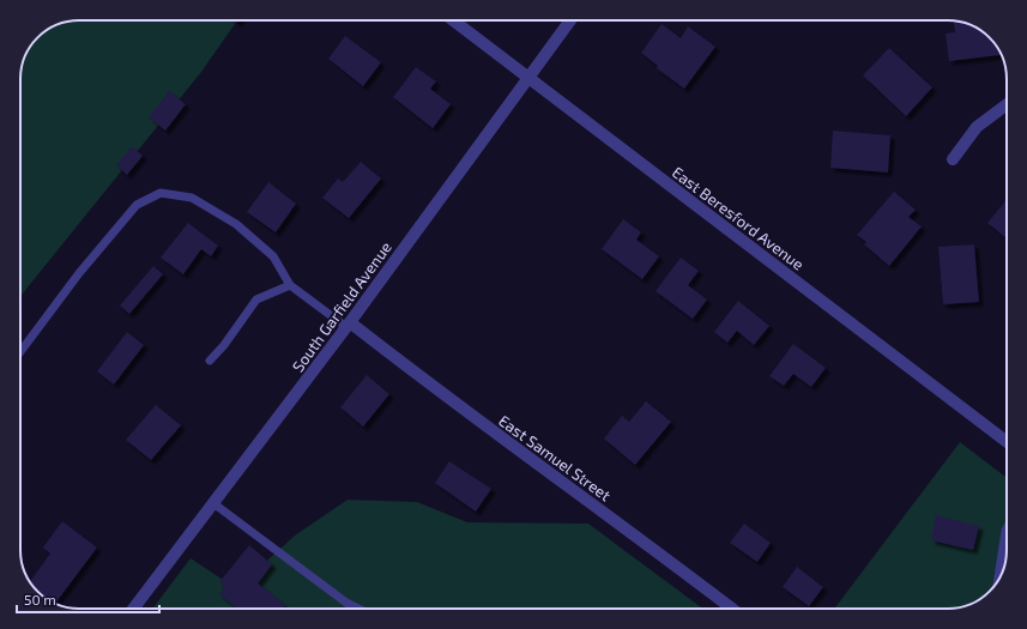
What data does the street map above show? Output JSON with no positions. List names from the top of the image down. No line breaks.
{"streets":{"street":["East Beresford Avenue","South Garfield Avenue","East Samuel Street"]},"crossings":[["East Beresford Avenue","South Garfield Avenue"],["South Garfield Avenue","East Samuel Street"]],"scale_bar":"50 m"}
